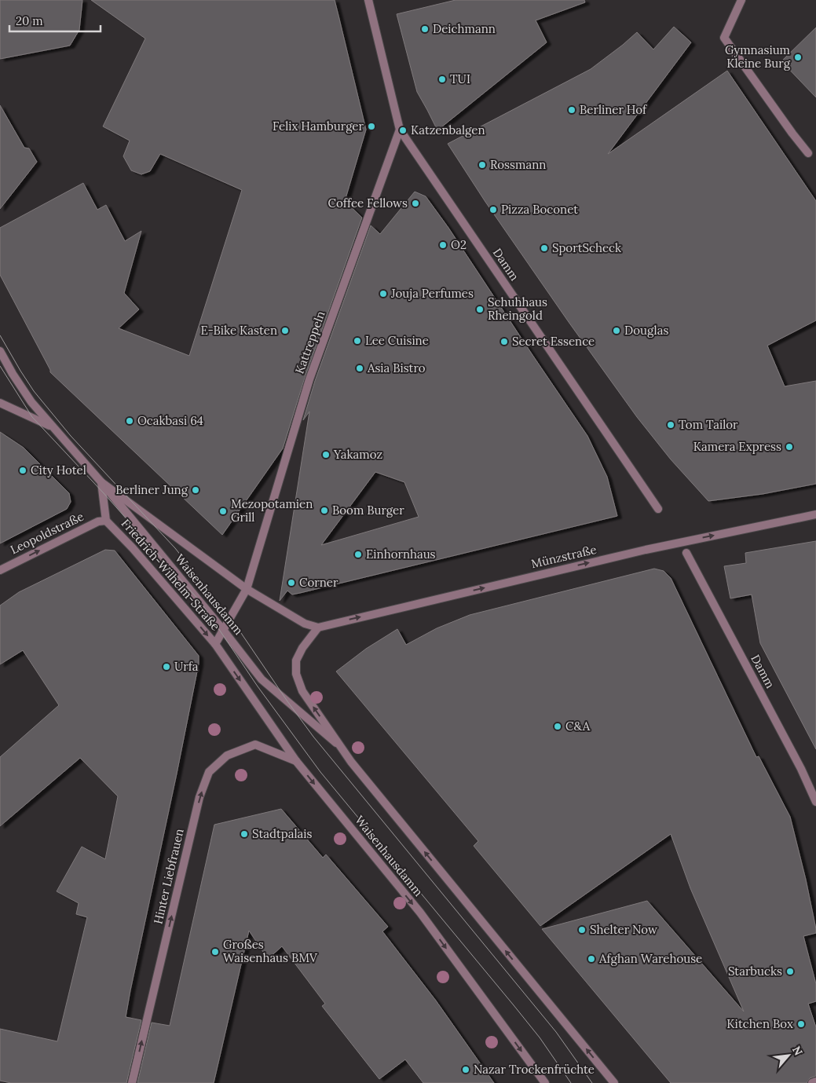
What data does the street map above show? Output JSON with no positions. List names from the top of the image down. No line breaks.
{"streets":{"street":["Damm","Kattreppeln","Leopoldstraße","Münzstraße","Friedrich-Wilhelm-Straße","Waisenhausdamm","Hinter Liebfrauen"]},"crossings":[["Damm","Kattreppeln"],["Kattreppeln","Friedrich-Wilhelm-Straße"],["Leopoldstraße","Friedrich-Wilhelm-Straße"],["Münzstraße","Friedrich-Wilhelm-Straße"],["Münzstraße","Waisenhausdamm"],["Friedrich-Wilhelm-Straße","Waisenhausdamm"],["Waisenhausdamm","Hinter Liebfrauen"]],"one_way":["Leopoldstraße","Münzstraße","Hinter Liebfrauen"],"places":["Deichmann","Gymnasium Kleine Burg","TUI","Berliner Hof","Felix Hamburger","Katzenbalgen","Rossmann","Coffee Fellows","Pizza Boconet","O2","SportScheck","Jouja Perfumes","Schuhhaus Rheingold","E-Bike Kasten","Douglas","Lee Cuisine","Secret Essence","Asia Bistro","Ocakbasi 64","Tom Tailor","Kamera Express","Yakamoz","City Hotel","Berliner Jung","Boom Burger","Mezopotamien Grill","Einhornhaus","Corner","Urfa","C&A","Stadtpalais","Shelter Now","Großes Waisenhaus BMV","Afghan Warehouse","Starbucks","Kitchen Box","Nazar Trockenfrüchte"],"scale_bar":"20 m","north":"top right"}
